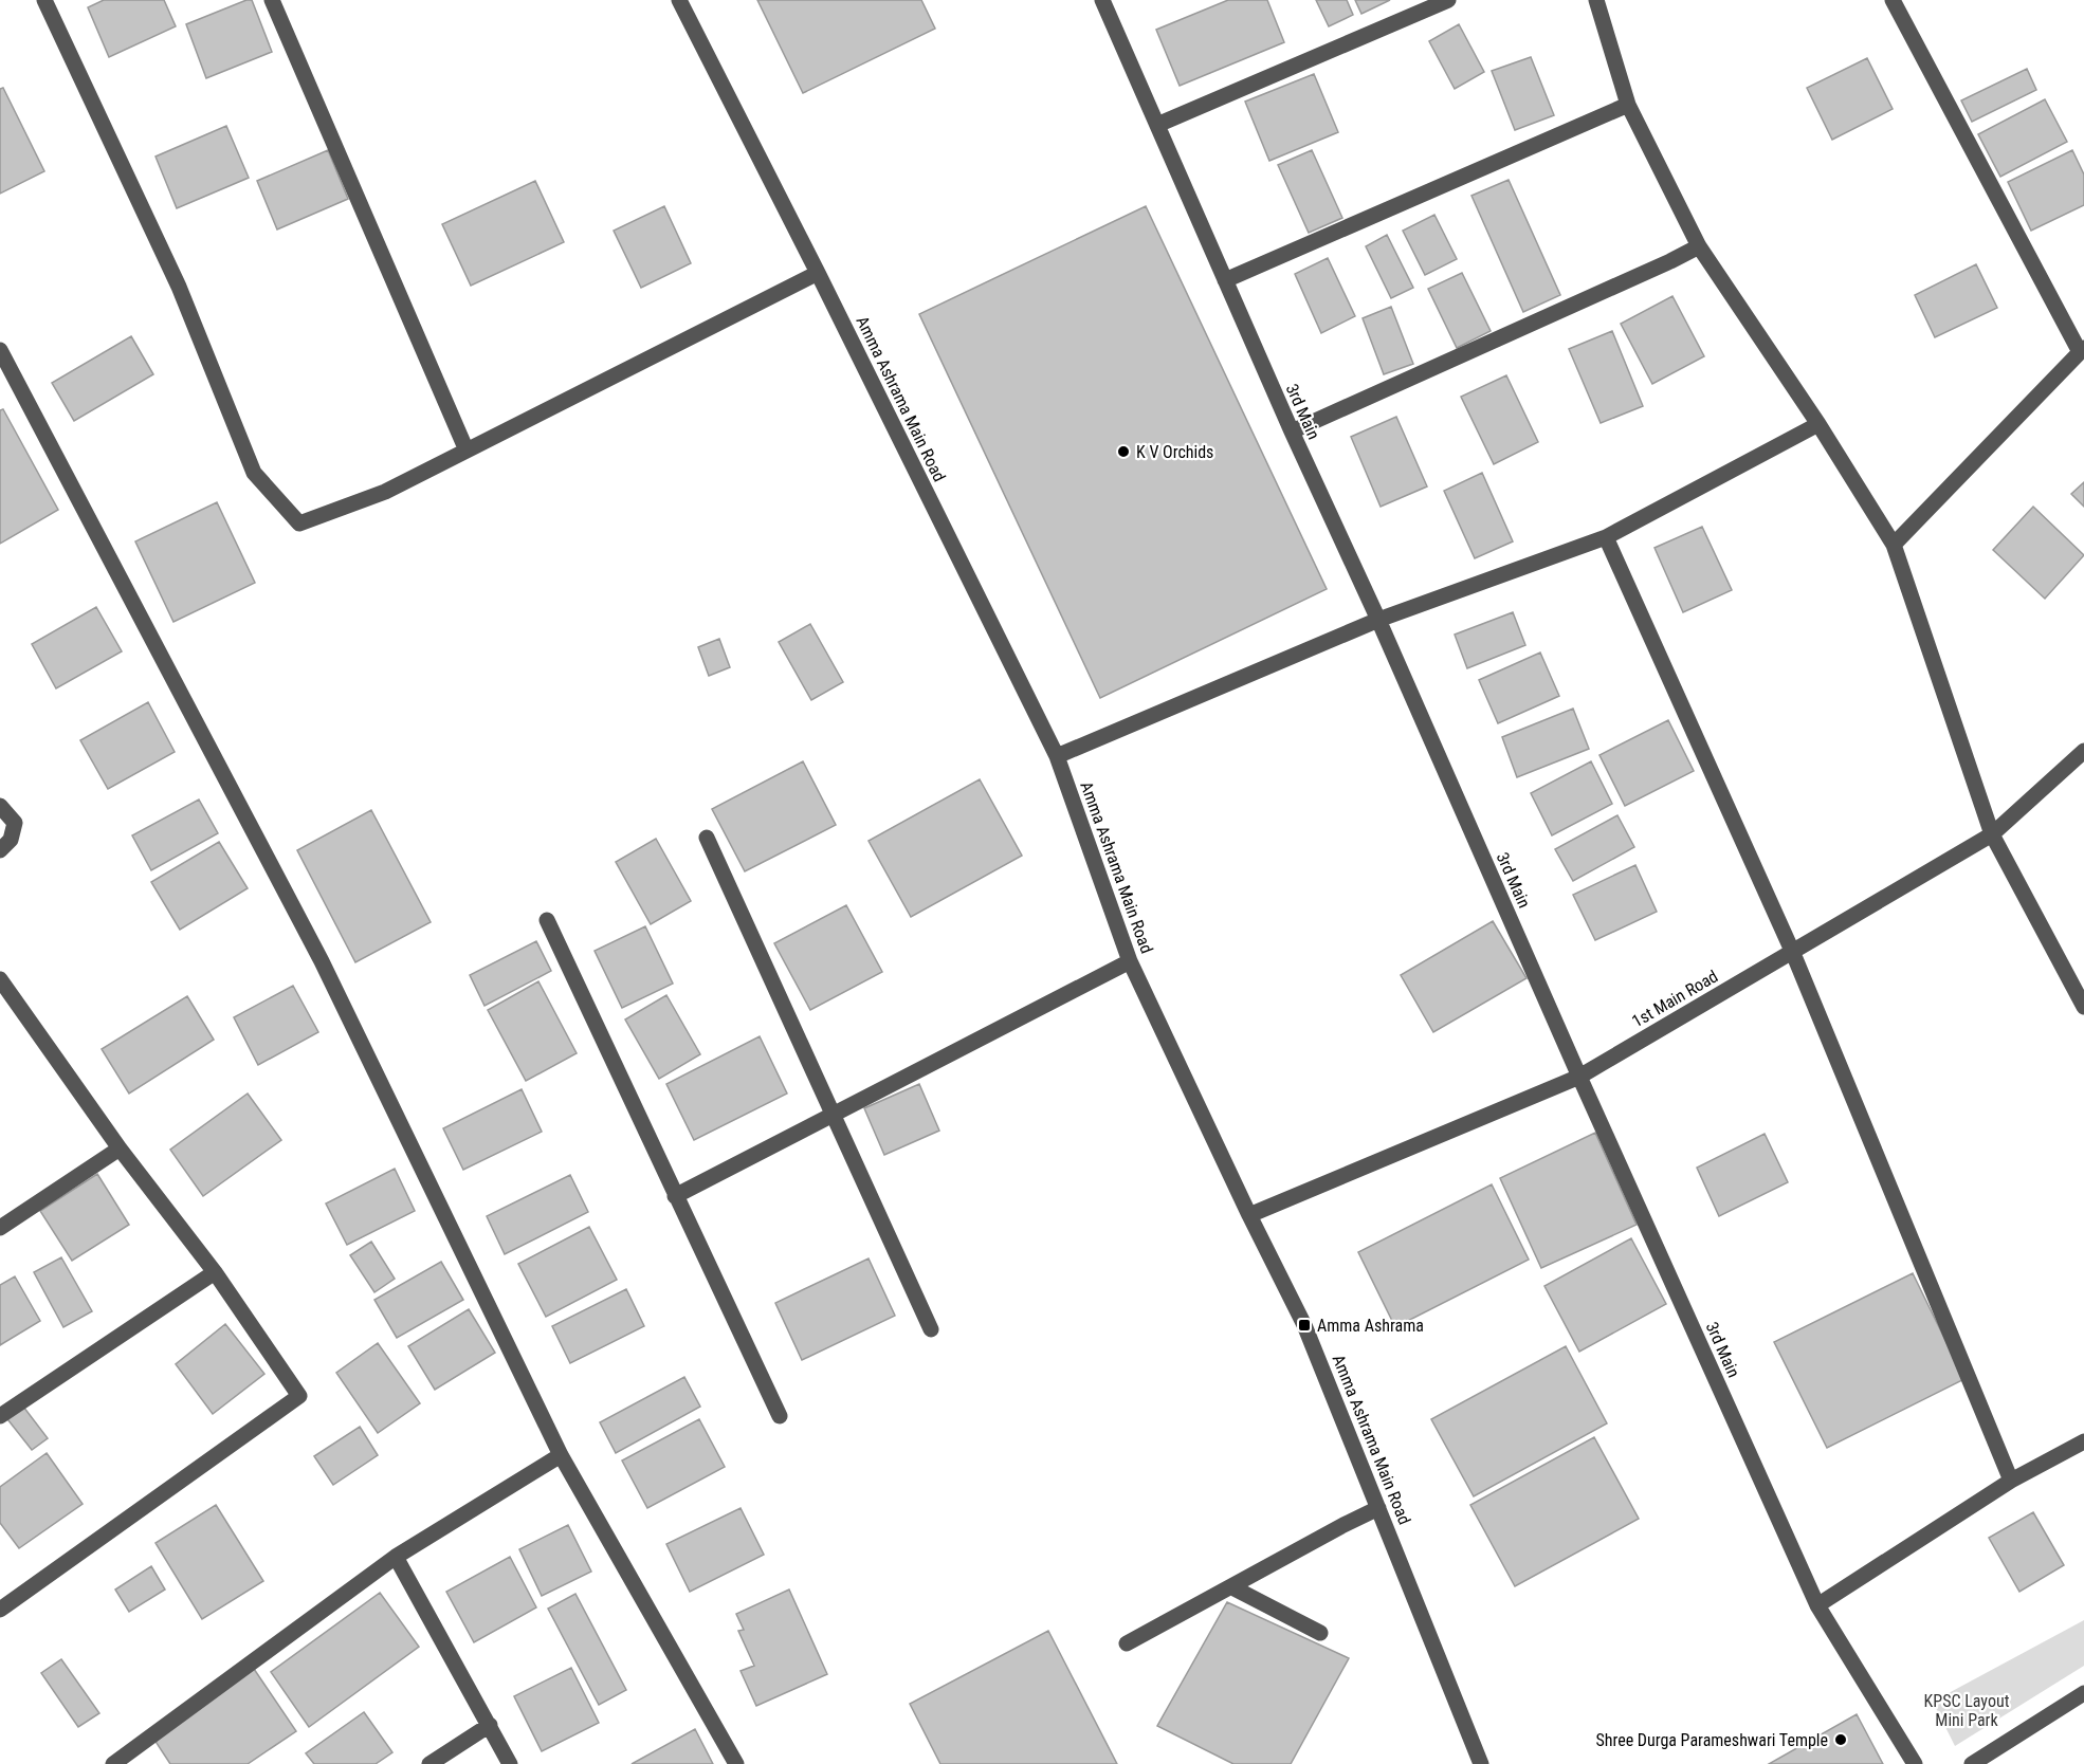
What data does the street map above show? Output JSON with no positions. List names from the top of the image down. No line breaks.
{"streets":{"street":["Amma Ashrama Main Road","3rd Main","1st Main Road"]},"crossings":[["Amma Ashrama Main Road","1st Main Road"],["3rd Main","1st Main Road"]],"parks":["KPSC Layout Mini Park"],"places":{"other":["K V Orchids","Shree Durga Parameshwari Temple"],"transit":["Amma Ashrama"]}}
